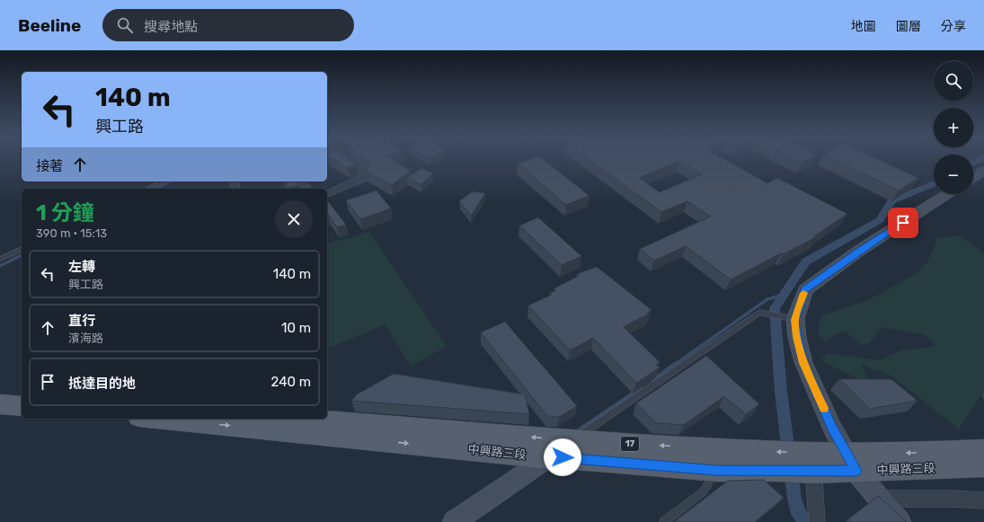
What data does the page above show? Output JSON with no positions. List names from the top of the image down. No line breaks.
{"streets":{"main road":["17","中興路三段"]},"page":{"header":"Beeline","search":"搜尋地點","nav":["地圖","圖層","分享"],"map_buttons":["+","−"],"turn":["140 m","興工路"],"then":"接著","heading":["1 分鐘","390 m · 15:13"],"list":[{"name":"左轉","note":"興工路","value":"140 m"},{"name":"直行","note":"濱海路","value":"10 m"},{"name":"抵達目的地","value":"240 m"}]}}
